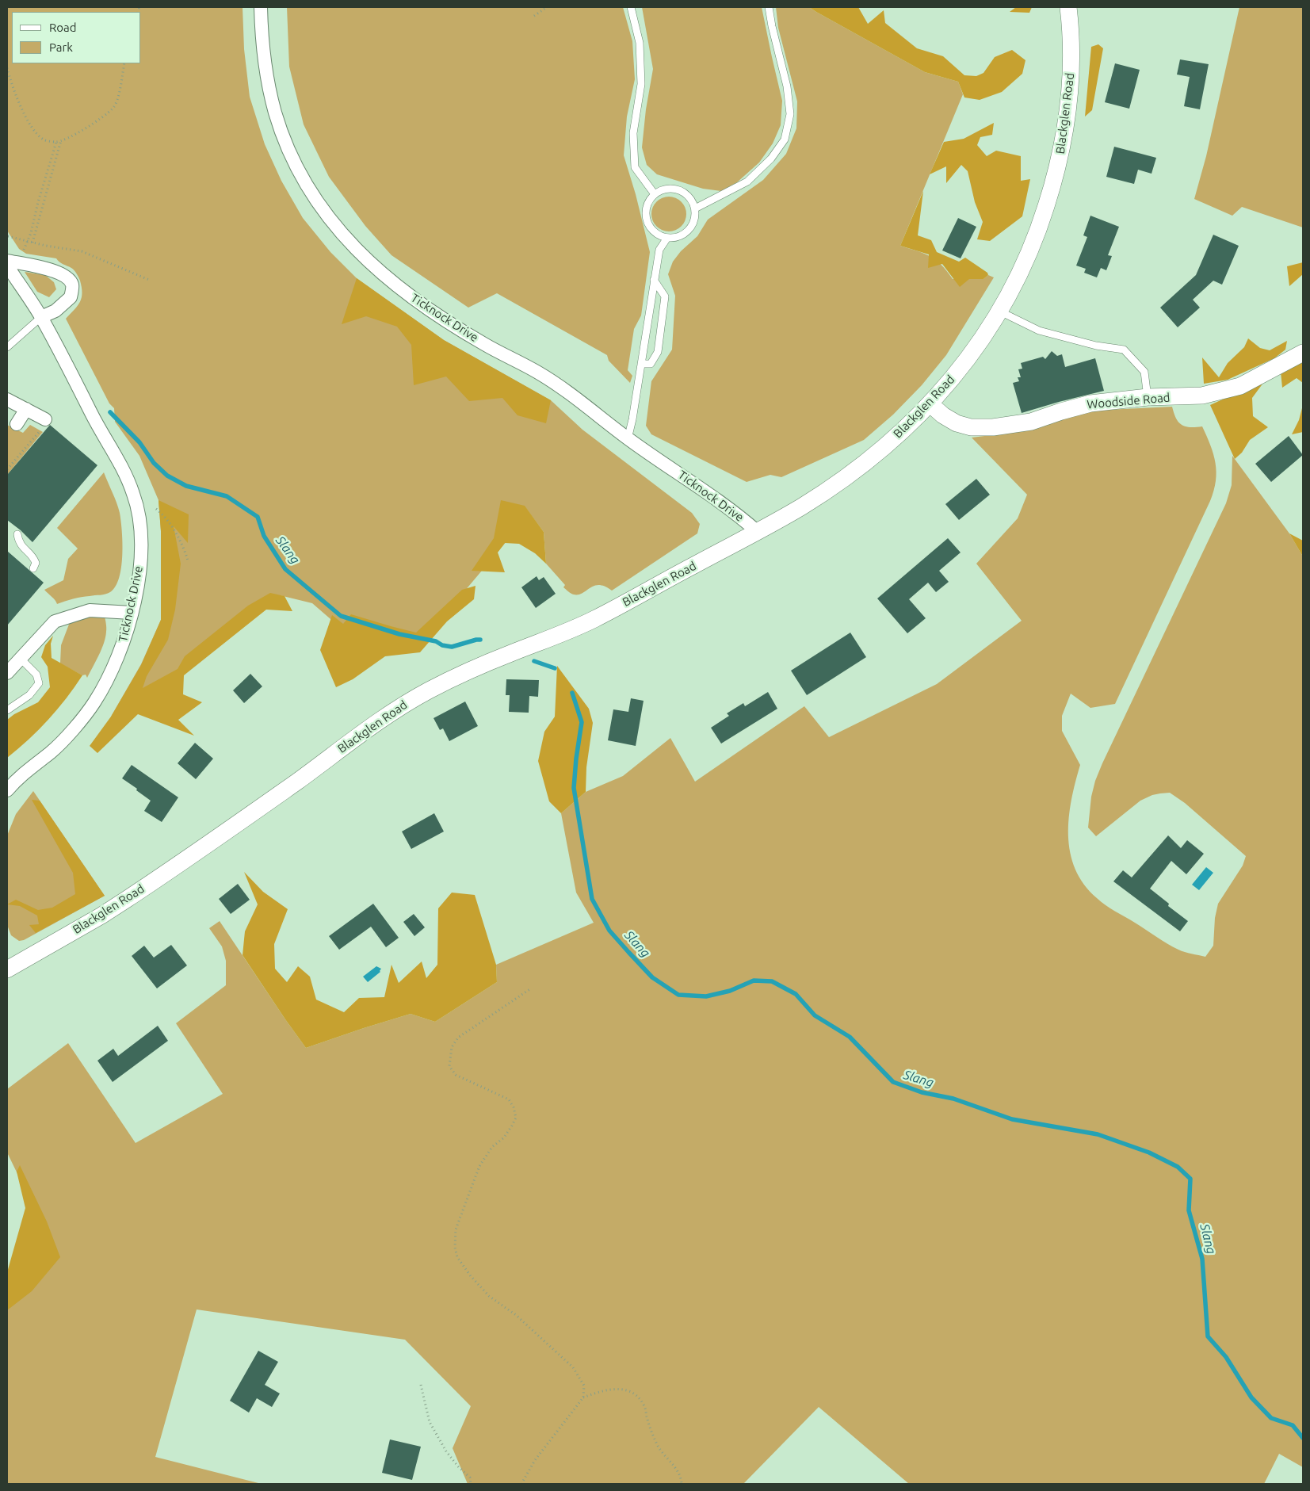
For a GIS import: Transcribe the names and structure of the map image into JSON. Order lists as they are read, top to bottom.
{
  "streets": {
    "street": ["Blackglen Road", "Ticknock Drive", "Woodside Road"]
  },
  "crossings": [
    ["Blackglen Road", "Ticknock Drive"],
    ["Blackglen Road", "Woodside Road"]
  ],
  "water": ["Slang"],
  "legend": ["Road", "Park"]
}
